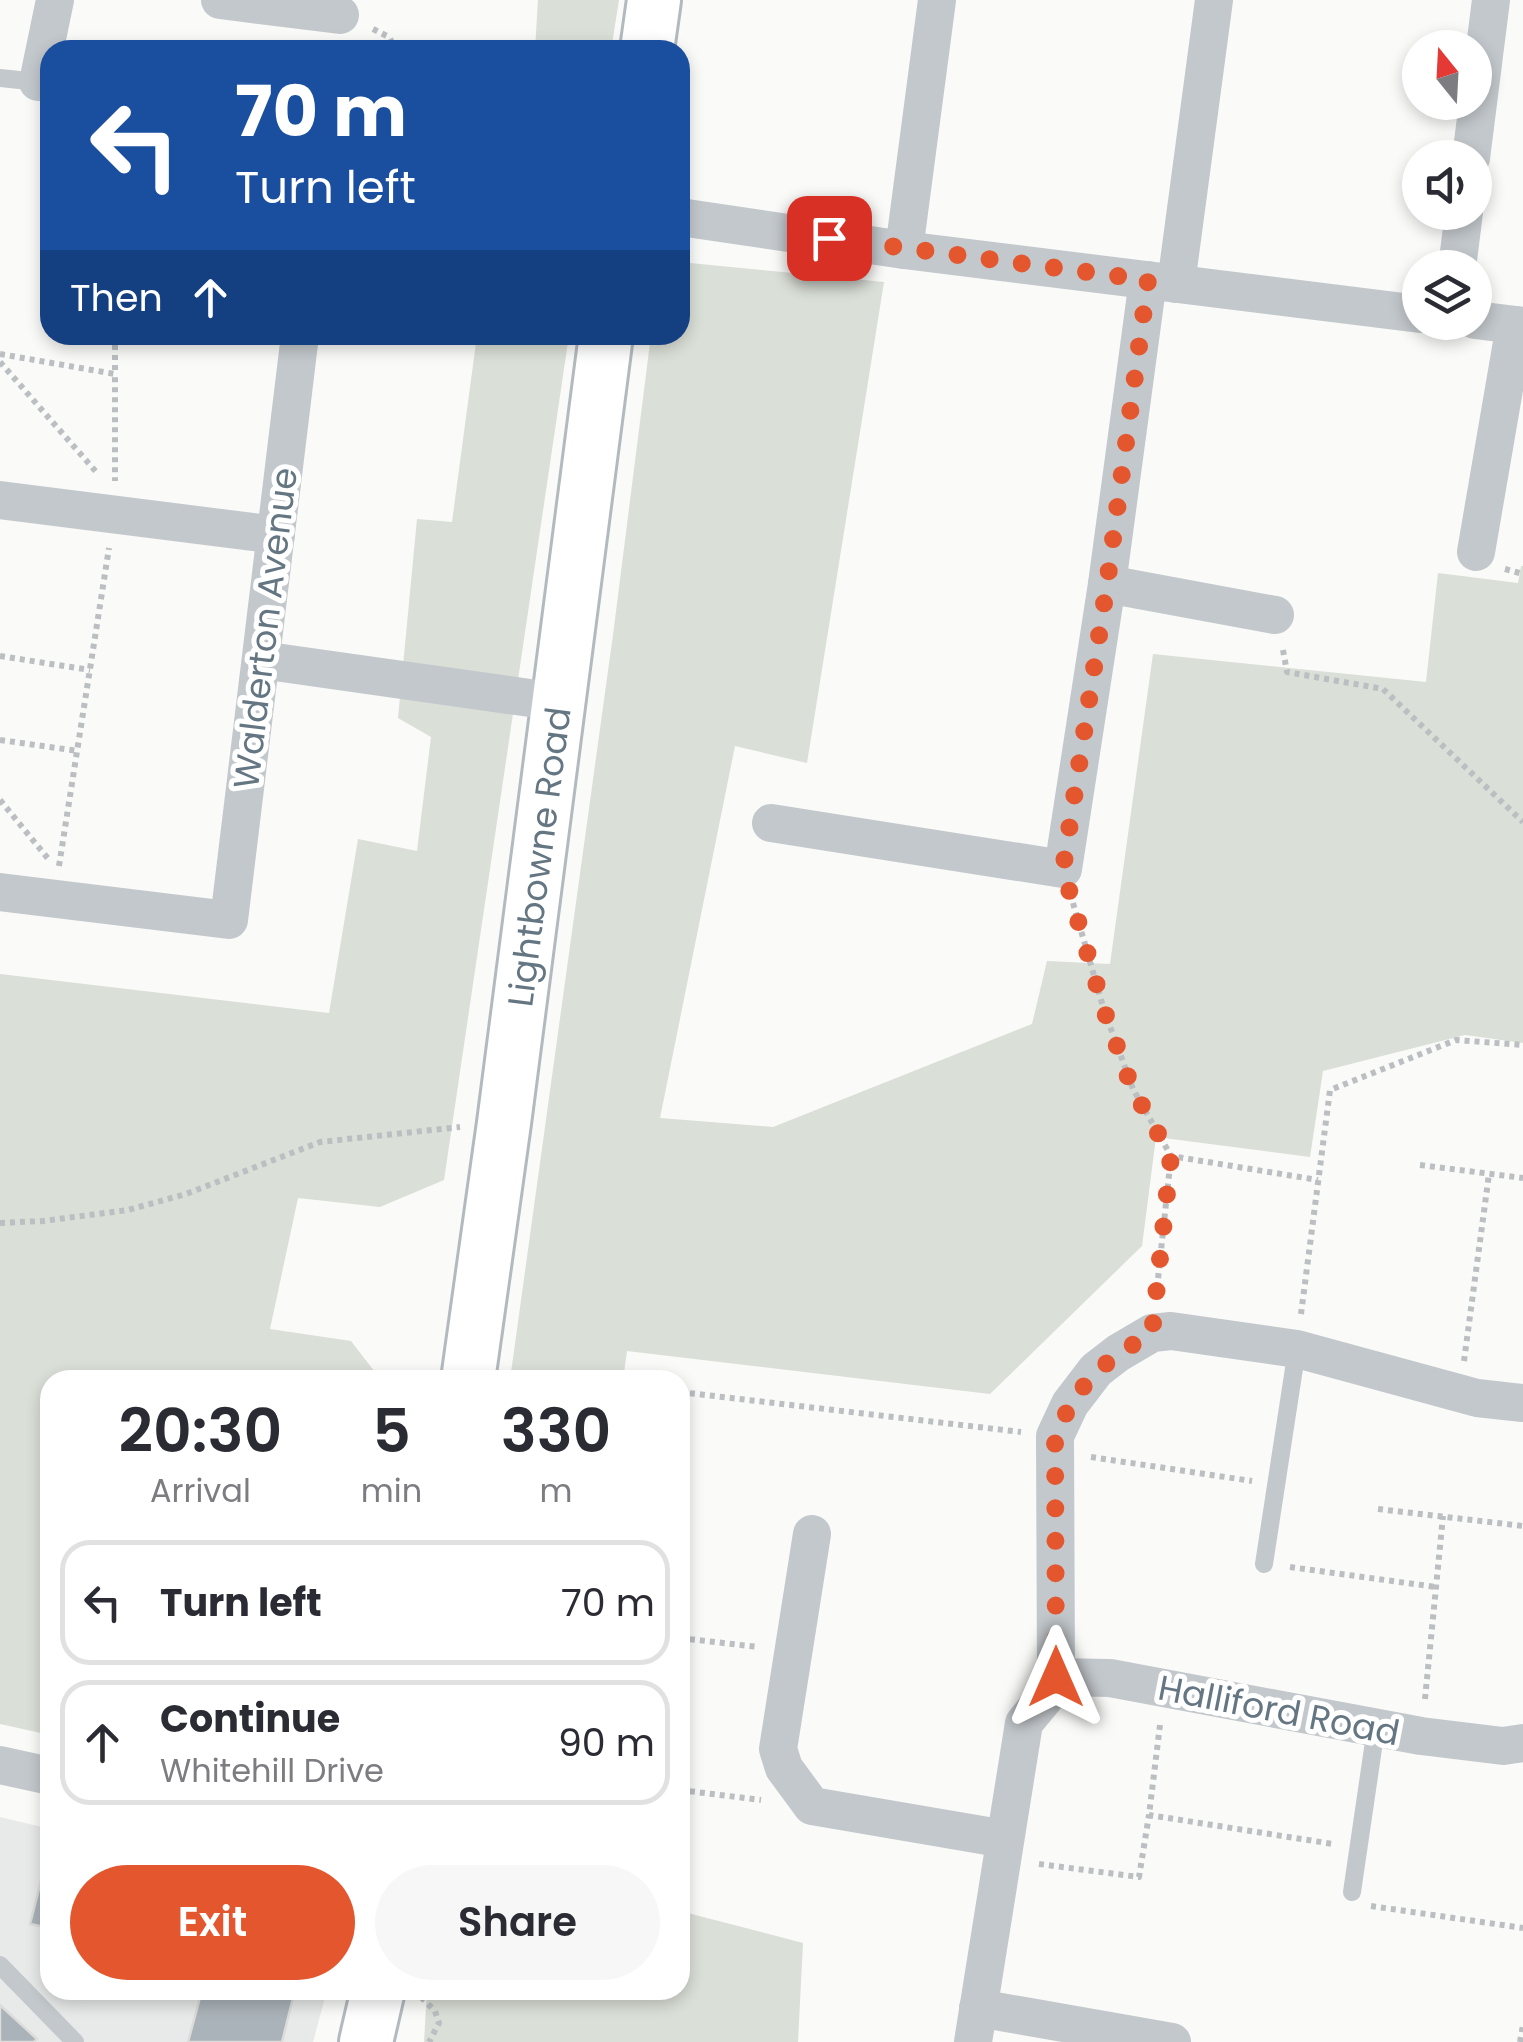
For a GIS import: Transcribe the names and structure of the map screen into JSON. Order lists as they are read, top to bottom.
{
  "streets": {
    "main road": ["Lightbowne Road"],
    "street": ["Walderton Avenue", "Halliford Road"]
  },
  "north": "top",
  "page": {
    "turn": ["70 m", "Turn left"],
    "then": "Then",
    "eta": [
      "20:30",
      "Arrival",
      "5",
      "min",
      "330",
      "m"
    ],
    "list": [
      {
        "name": "Turn left",
        "value": "70 m"
      },
      {
        "name": "Continue",
        "note": "Whitehill Drive",
        "value": "90 m"
      }
    ],
    "buttons": ["Exit", "Share"]
  }
}
